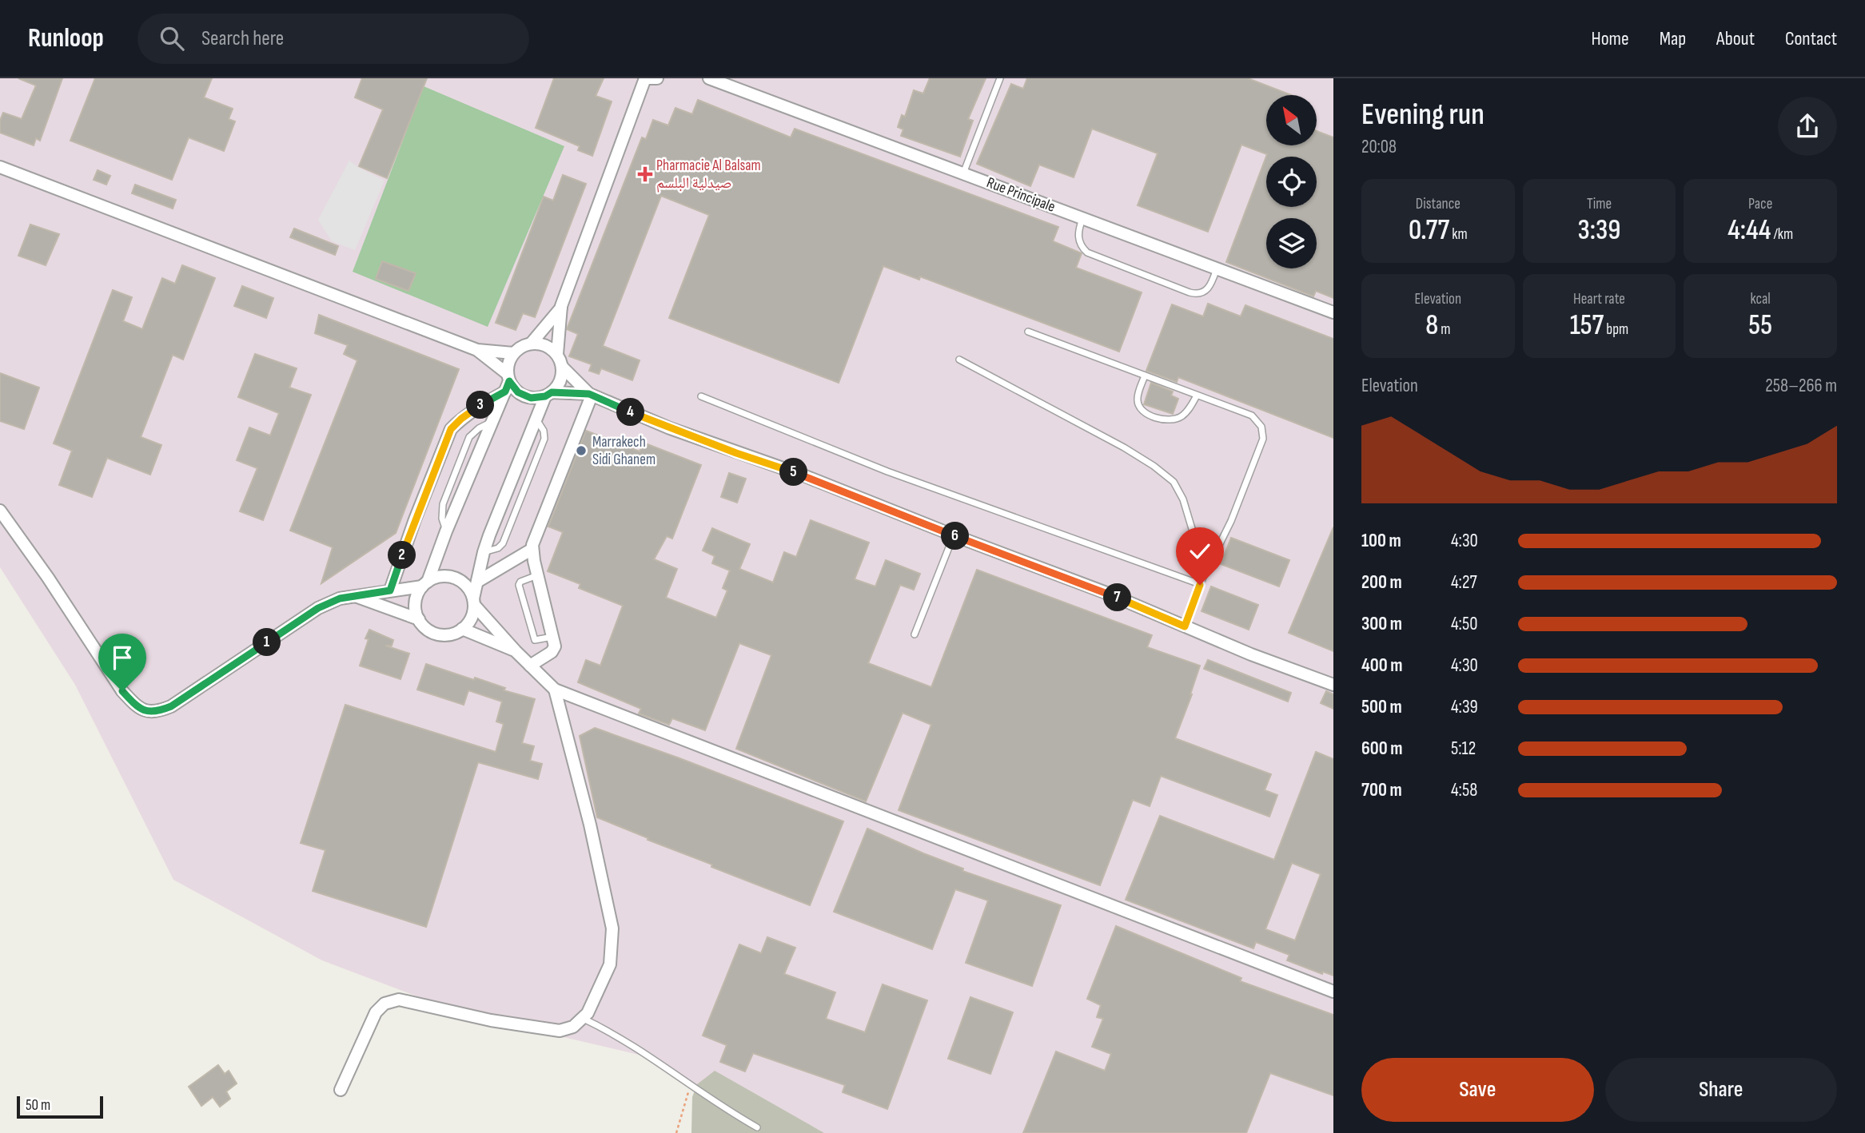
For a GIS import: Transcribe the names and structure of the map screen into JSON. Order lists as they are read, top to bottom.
{
  "streets": {
    "street": ["Rue Principale"]
  },
  "places": {
    "health": ["Pharmacie Al Balsam صيدلية البلسم"],
    "other": ["Marrakech Sidi Ghanem"]
  },
  "scale_bar": "50 m",
  "north": "top left",
  "page": {
    "header": "Runloop",
    "search": "Search here",
    "nav": [
      "Home",
      "Map",
      "About",
      "Contact"
    ],
    "heading": ["Evening run", "20:08"],
    "stats": [
      ["Distance", "0.77 km"],
      ["Time", "3:39"],
      ["Pace", "4:44 /km"],
      ["Elevation", "8 m"],
      ["Heart rate", "157 bpm"],
      ["kcal", "55"]
    ],
    "chart": ["Elevation", "258–266 m"],
    "pins": [
      "3",
      "4",
      "5",
      "6",
      "2",
      "7",
      "1"
    ],
    "list": [
      {
        "name": "100 m",
        "note": "4:30"
      },
      {
        "name": "200 m",
        "note": "4:27"
      },
      {
        "name": "300 m",
        "note": "4:50"
      },
      {
        "name": "400 m",
        "note": "4:30"
      },
      {
        "name": "500 m",
        "note": "4:39"
      },
      {
        "name": "600 m",
        "note": "5:12"
      },
      {
        "name": "700 m",
        "note": "4:58"
      }
    ],
    "buttons": ["Save", "Share"],
    "scale": "50 m"
  }
}
